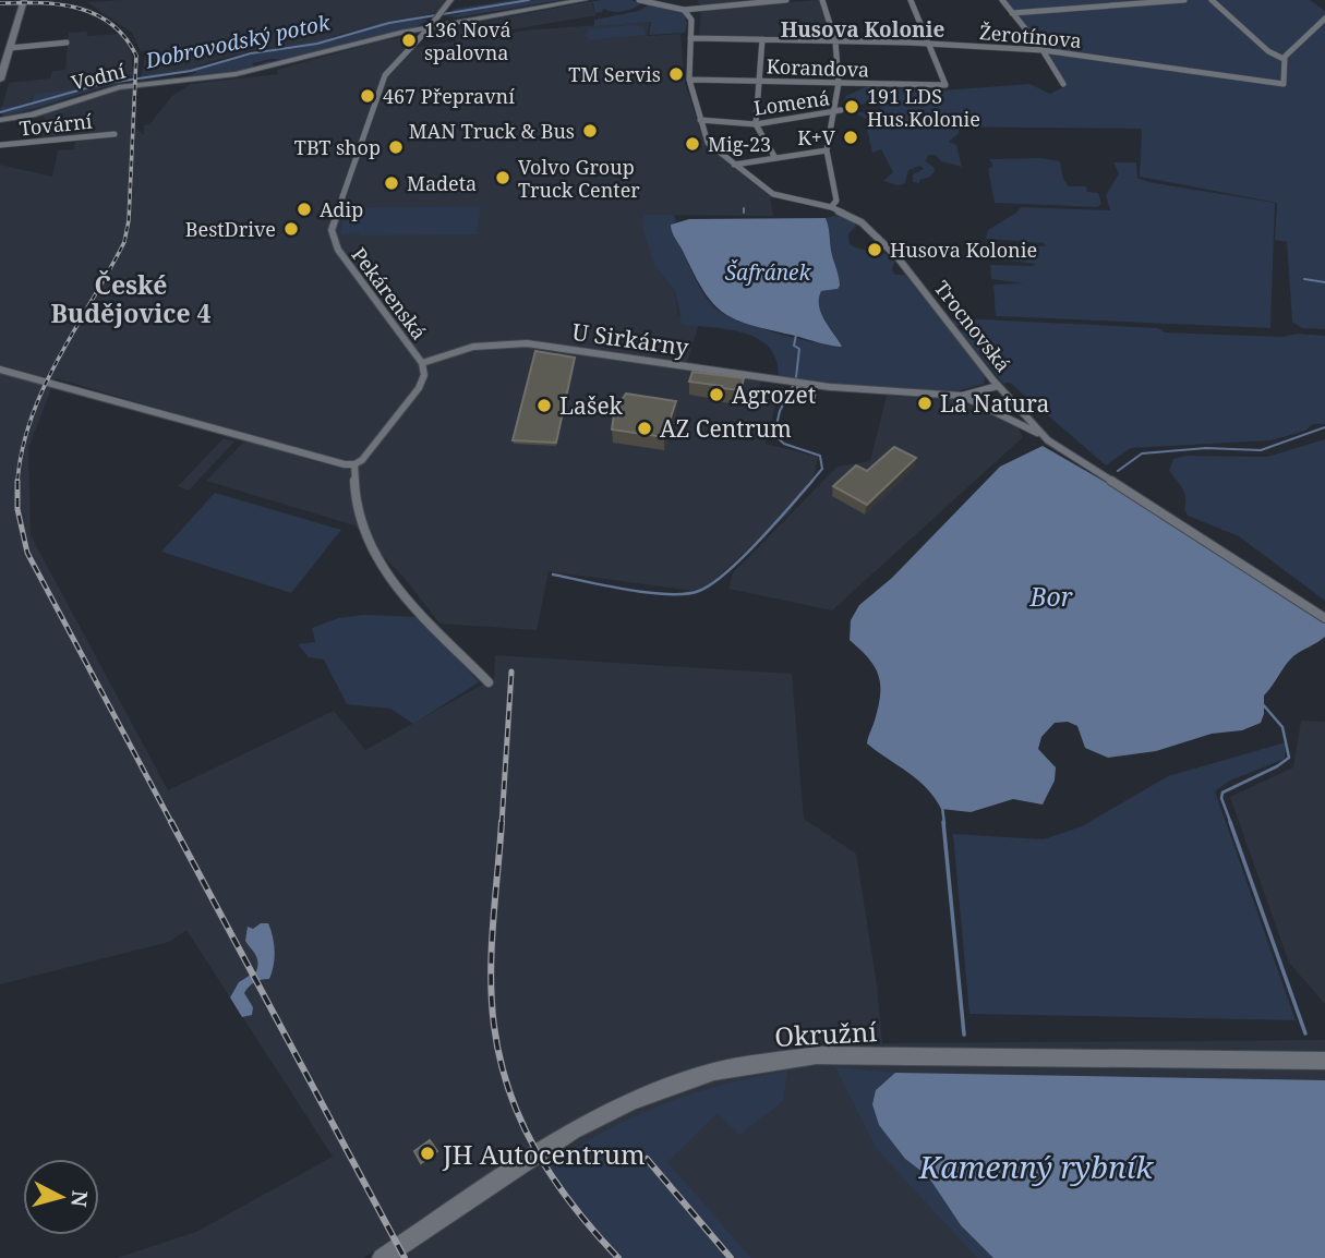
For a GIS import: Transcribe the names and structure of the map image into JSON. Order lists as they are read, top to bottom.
{
  "streets": {
    "main road": ["Vodní", "Okružní"],
    "street": [
      "Žerotínova",
      "Korandova",
      "Lomená",
      "Tovární",
      "Pekárenská",
      "Trocnovská",
      "U Sirkárny"
    ]
  },
  "crossings": [
    ["Žerotínova", "Korandova"],
    ["Žerotínova", "Trocnovská"],
    ["Korandova", "Trocnovská"],
    ["Vodní", "Pekárenská"],
    ["Lomená", "Trocnovská"],
    ["Pekárenská", "U Sirkárny"],
    ["Trocnovská", "U Sirkárny"]
  ],
  "districts": ["Husova Kolonie", "České Budějovice 4"],
  "water": [
    "Dobrovodský potok",
    "Šafránek",
    "Bor",
    "Kamenný rybník"
  ],
  "places": [
    "136 Nová spalovna",
    "TM Servis",
    "467 Přepravní",
    "191 LDS Hus.Kolonie",
    "MAN Truck & Bus",
    "K+V",
    "Mig-23",
    "TBT shop",
    "Volvo Group Truck Center",
    "Madeta",
    "Adip",
    "BestDrive",
    "Husova Kolonie",
    "Agrozet",
    "La Natura",
    "Lašek",
    "AZ Centrum",
    "JH Autocentrum"
  ],
  "north": "right"
}
